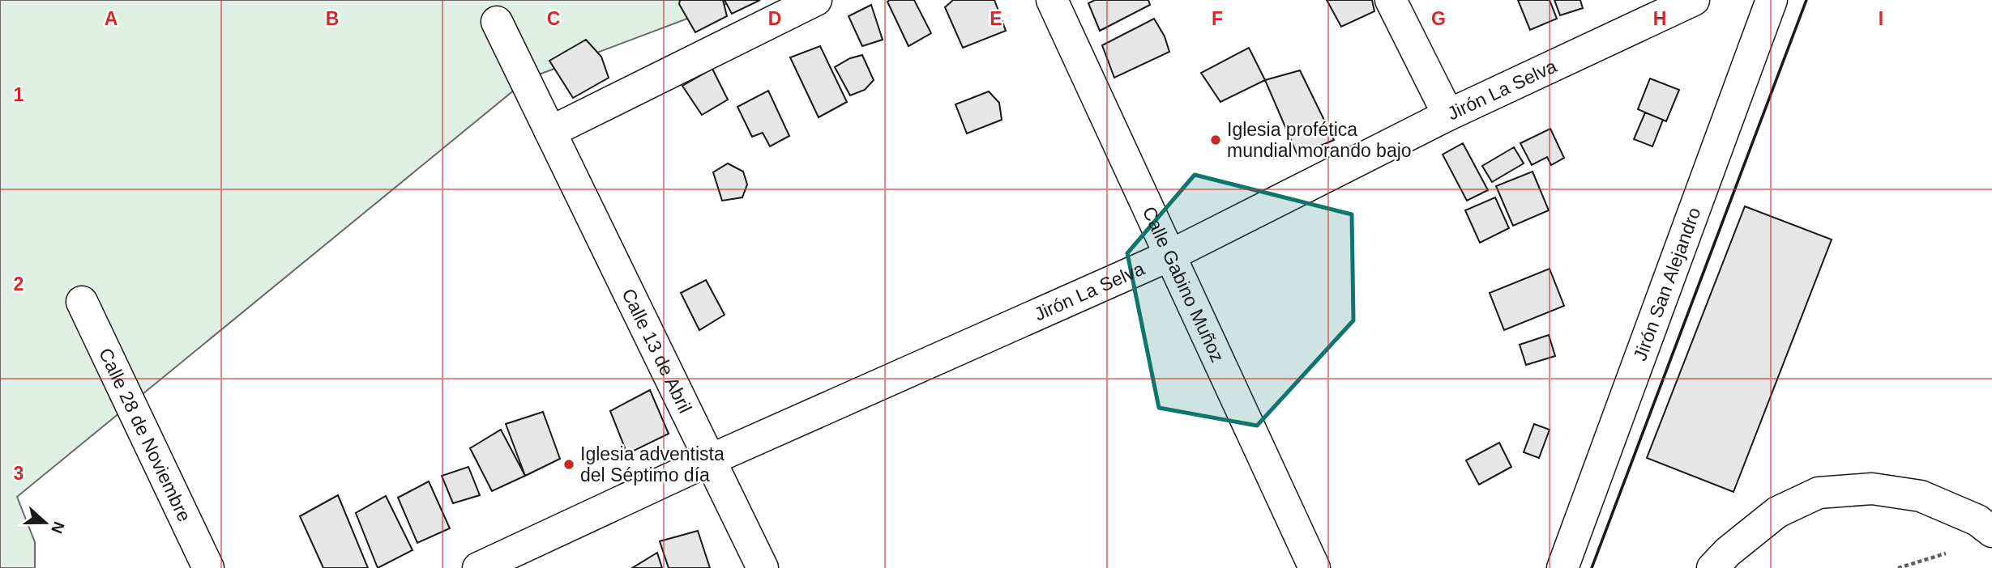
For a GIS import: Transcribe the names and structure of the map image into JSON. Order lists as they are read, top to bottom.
{
  "streets": {
    "street": [
      "Jirón La Selva",
      "Calle Gabino Muñoz",
      "Jirón San Alejandro",
      "Calle 13 de Abril",
      "Calle 28 de Noviembre"
    ]
  },
  "crossings": [
    ["Jirón La Selva", "Calle Gabino Muñoz"],
    ["Jirón La Selva", "Calle 13 de Abril"]
  ],
  "places": ["Iglesia profética mundial morando bajo", "Iglesia adventista del Séptimo día"],
  "north": "right",
  "grid": {
    "columns": [
      "A",
      "B",
      "C",
      "D",
      "E",
      "F",
      "G",
      "H",
      "I"
    ],
    "rows": ["1", "2", "3"]
  }
}
